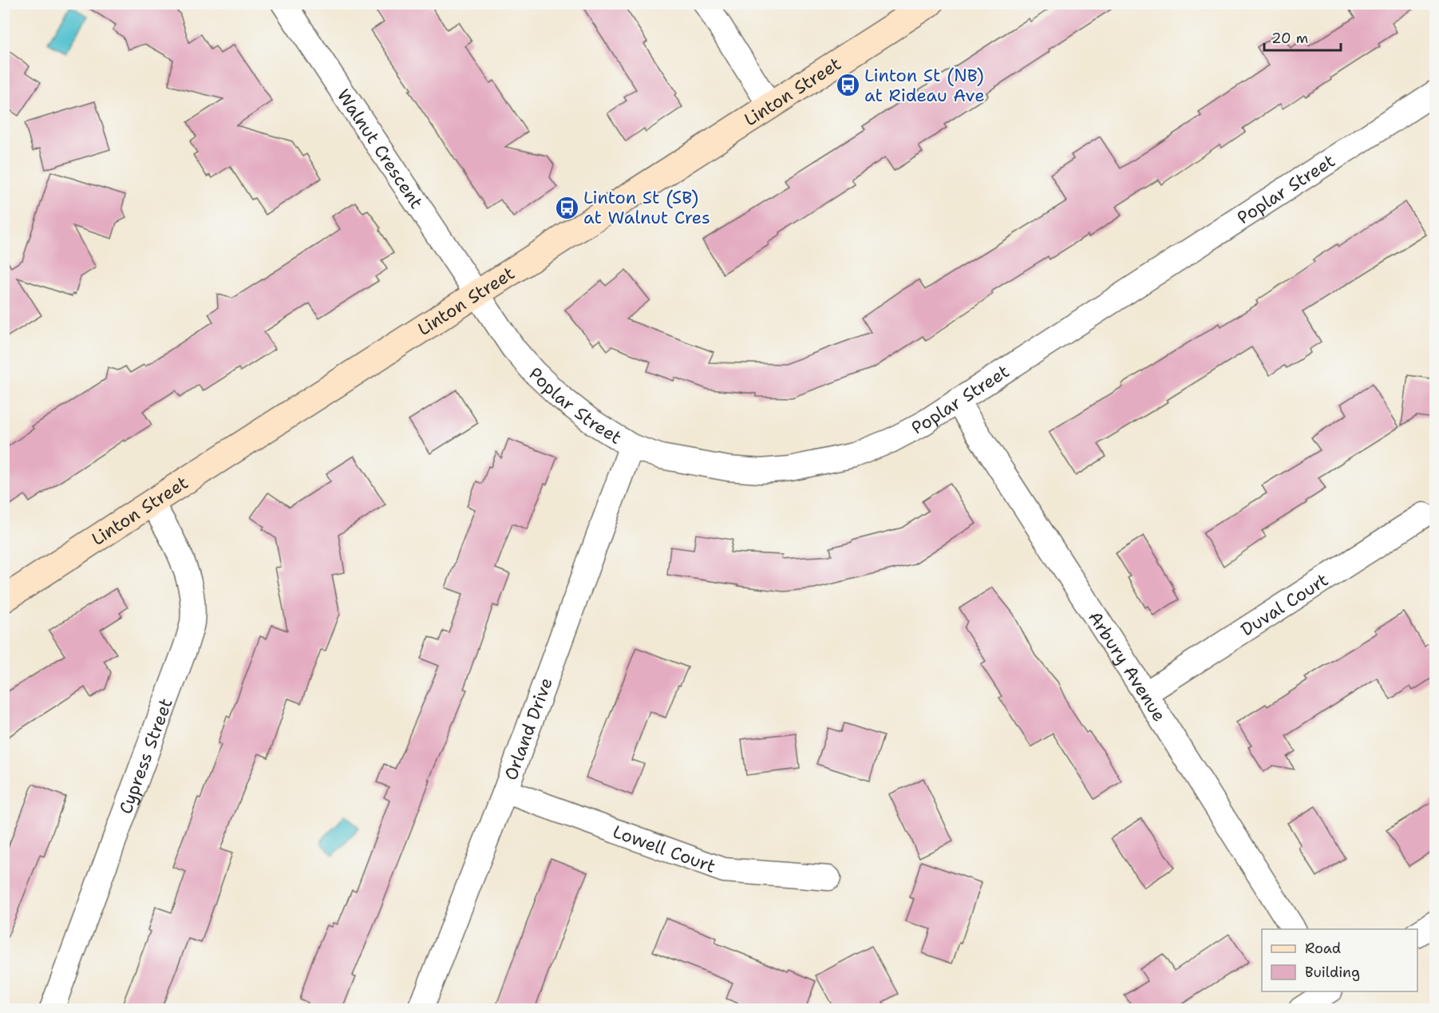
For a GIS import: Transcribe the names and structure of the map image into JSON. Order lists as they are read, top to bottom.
{
  "streets": {
    "street": [
      "Linton Street",
      "Walnut Crescent",
      "Poplar Street",
      "Duval Court",
      "Arbury Avenue",
      "Orland Drive",
      "Cypress Street",
      "Lowell Court"
    ]
  },
  "crossings": [
    ["Linton Street", "Walnut Crescent"],
    ["Linton Street", "Poplar Street"],
    ["Linton Street", "Cypress Street"],
    ["Walnut Crescent", "Poplar Street"],
    ["Poplar Street", "Arbury Avenue"],
    ["Poplar Street", "Orland Drive"],
    ["Duval Court", "Arbury Avenue"],
    ["Orland Drive", "Lowell Court"]
  ],
  "places": {
    "bus stop": ["Linton St (NB) at Rideau Ave", "Linton St (SB) at Walnut Cres"]
  },
  "legend": ["Road", "Building"],
  "scale_bar": "20 m"
}
